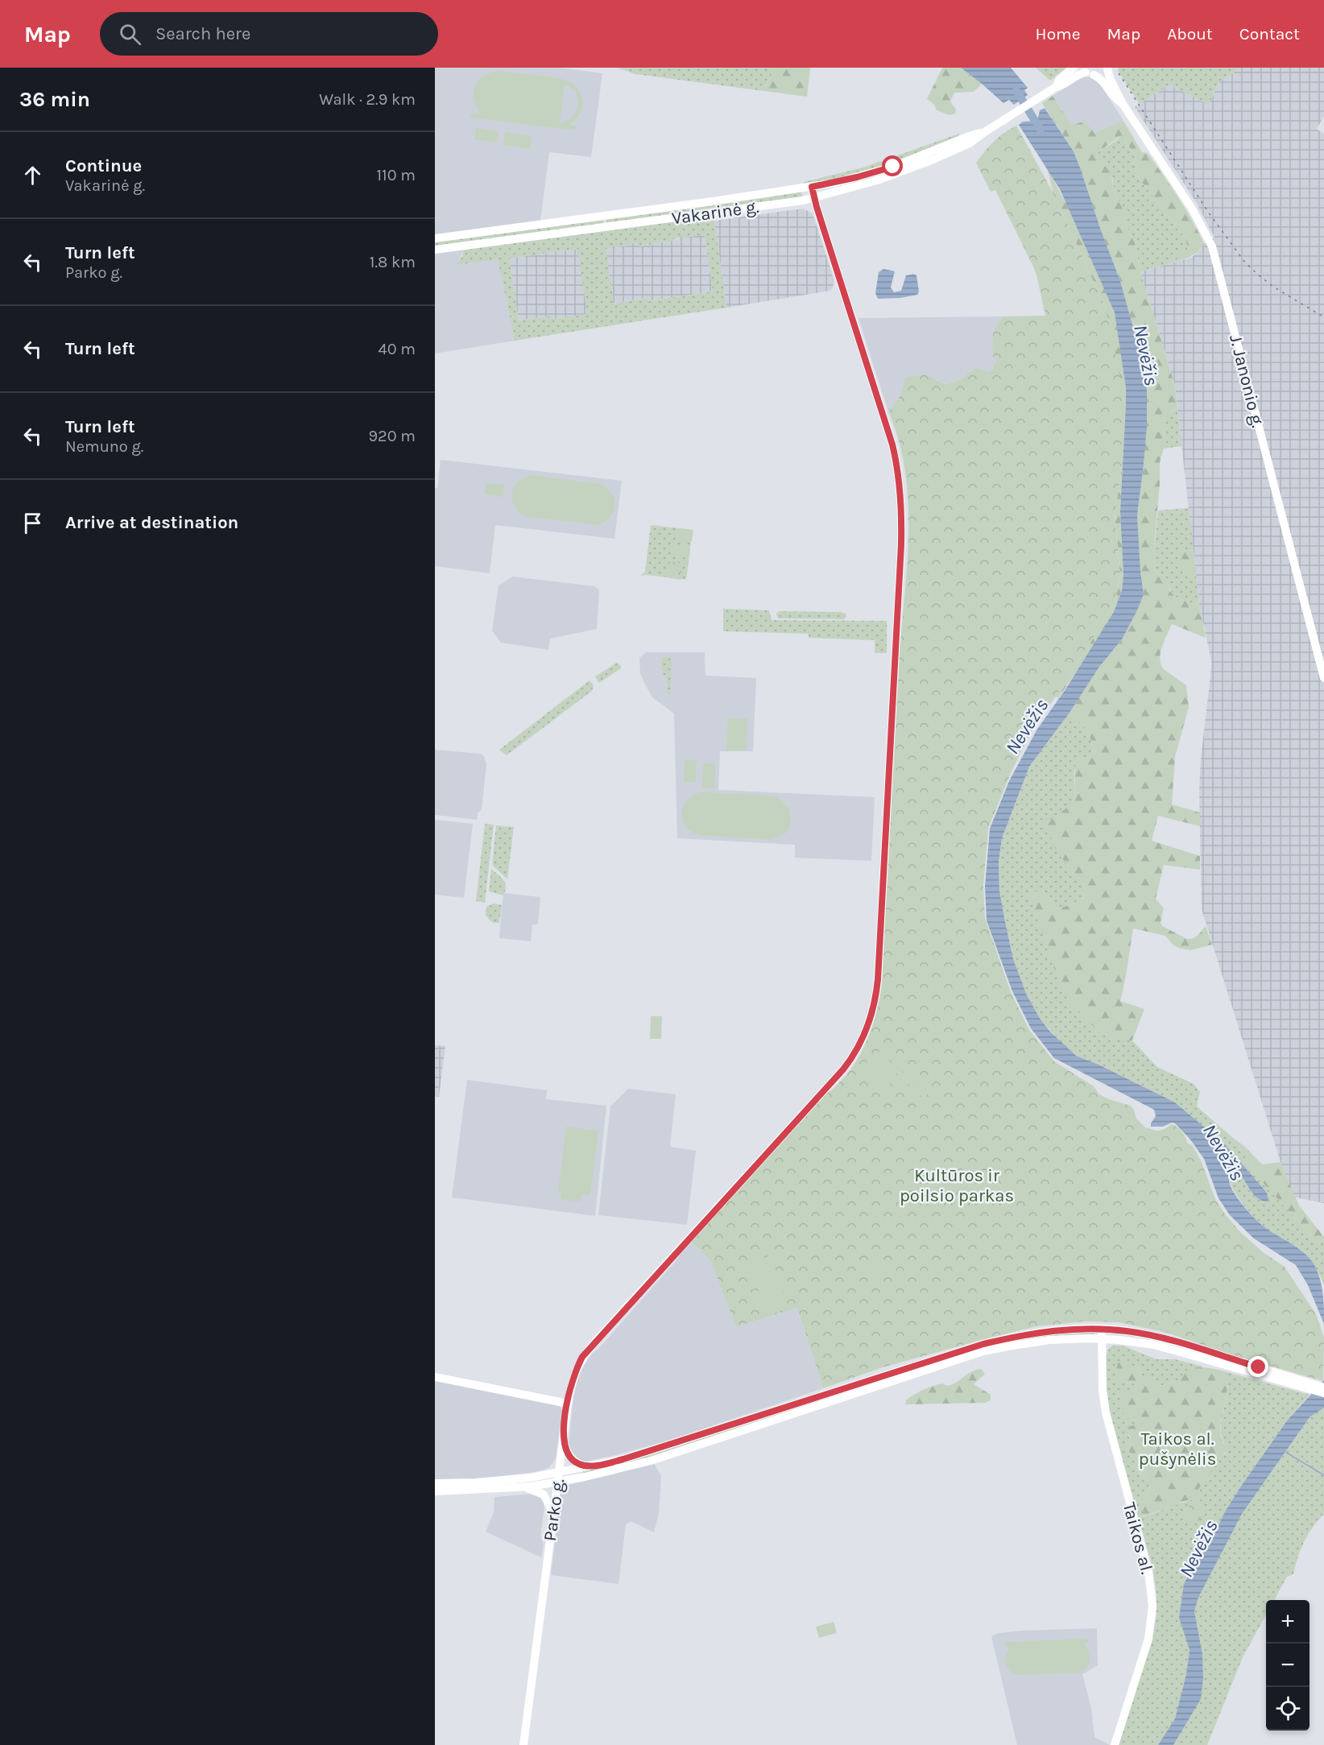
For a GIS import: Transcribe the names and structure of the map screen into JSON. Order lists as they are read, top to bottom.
{
  "streets": {
    "main road": [
      "Vakarinė g.",
      "J. Janonio g.",
      "Parko g.",
      "Taikos al."
    ]
  },
  "crossings": [
    ["Vakarinė g.", "J. Janonio g."],
    ["Vakarinė g.", "Parko g."]
  ],
  "water": ["Nevėžis"],
  "parks": ["Kultūros ir poilsio parkas", "Taikos al. pušynėlis"],
  "page": {
    "header": "Map",
    "search": "Search here",
    "nav": [
      "Home",
      "Map",
      "About",
      "Contact"
    ],
    "heading": ["36 min", "Walk · 2.9 km"],
    "list": [
      ["Continue", "Vakarinė g.", "110 m"],
      ["Turn left", "Parko g.", "1.8 km"],
      ["Turn left", "40 m"],
      ["Turn left", "Nemuno g.", "920 m"],
      "Arrive at destination"
    ],
    "map_buttons": ["+", "−"]
  }
}
